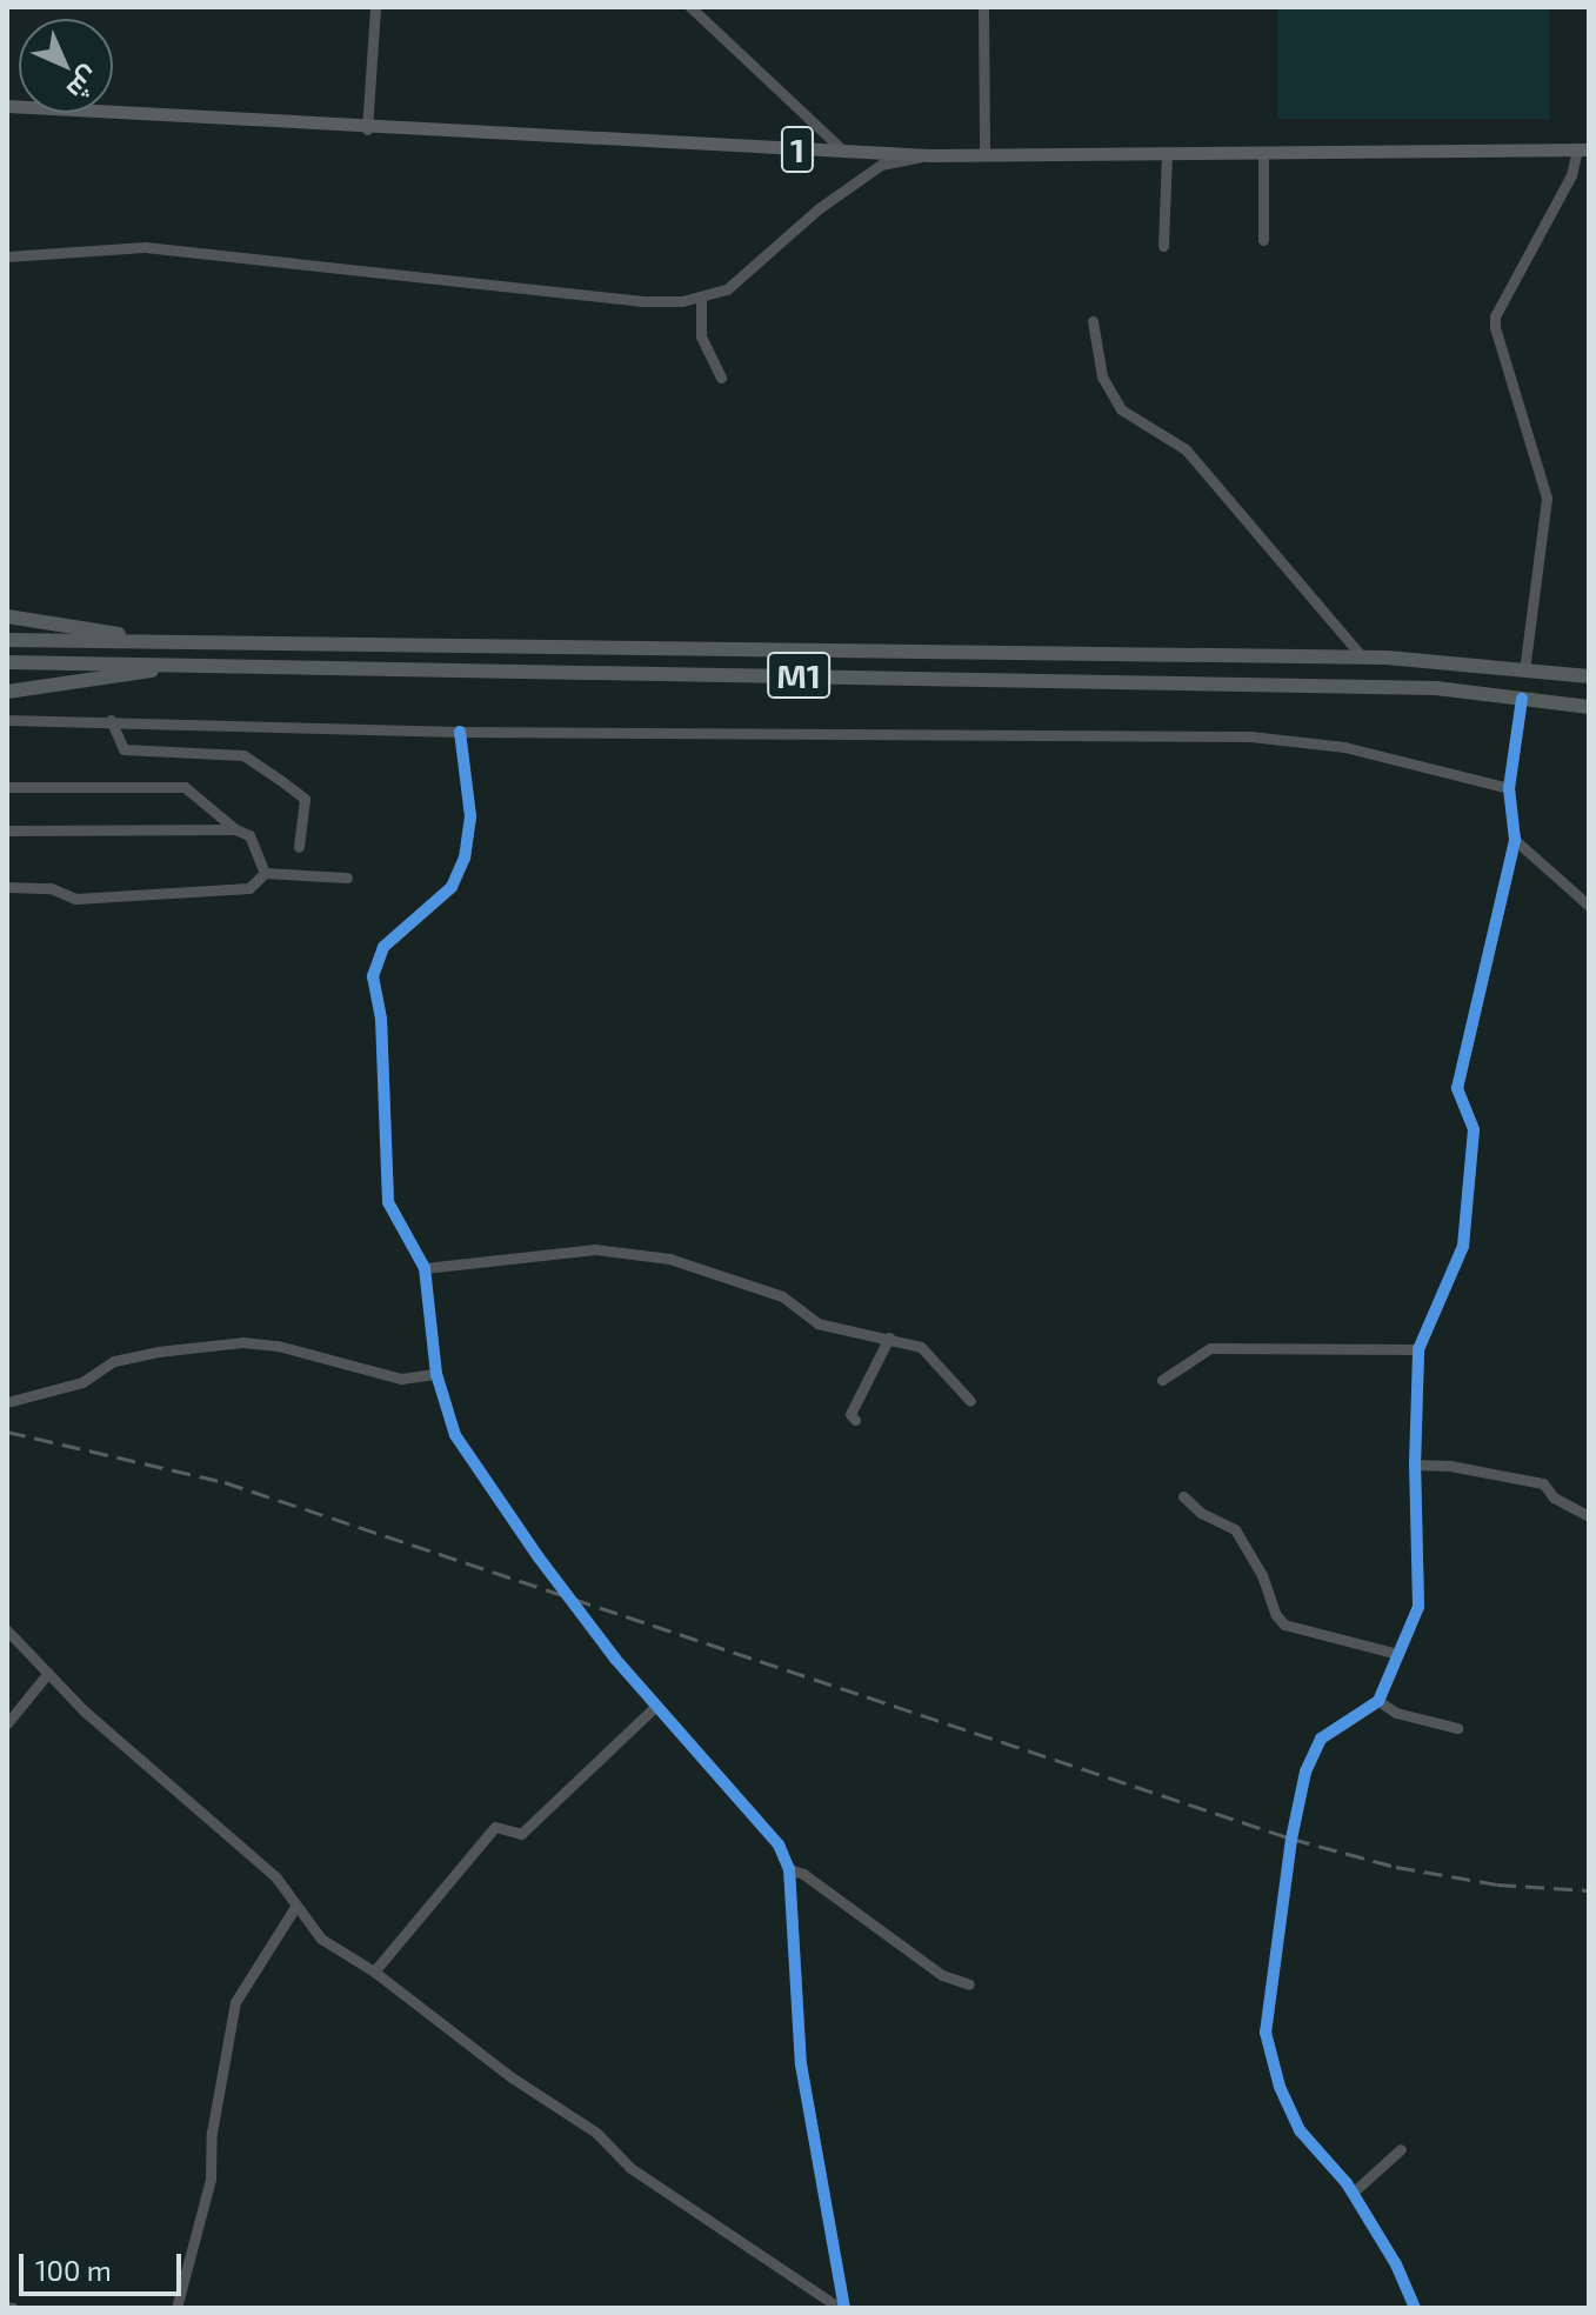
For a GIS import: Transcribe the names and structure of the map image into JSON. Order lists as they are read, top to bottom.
{
  "streets": {
    "highway": ["M1"],
    "main road": ["1"]
  },
  "scale_bar": "100 m",
  "north": "bottom right"
}
